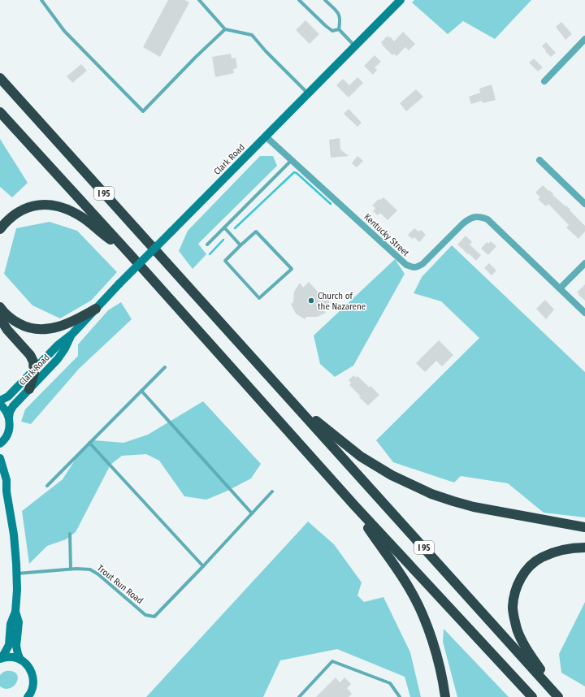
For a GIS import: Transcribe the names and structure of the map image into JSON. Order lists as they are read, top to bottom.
{
  "streets": {
    "highway": ["I 95"],
    "street": ["Clark Road", "Kentucky Street"],
    "lane": ["Trout Run Road"]
  },
  "crossings": [
    ["Clark Road", "Kentucky Street"]
  ],
  "places": ["Church of the Nazarene"]
}
